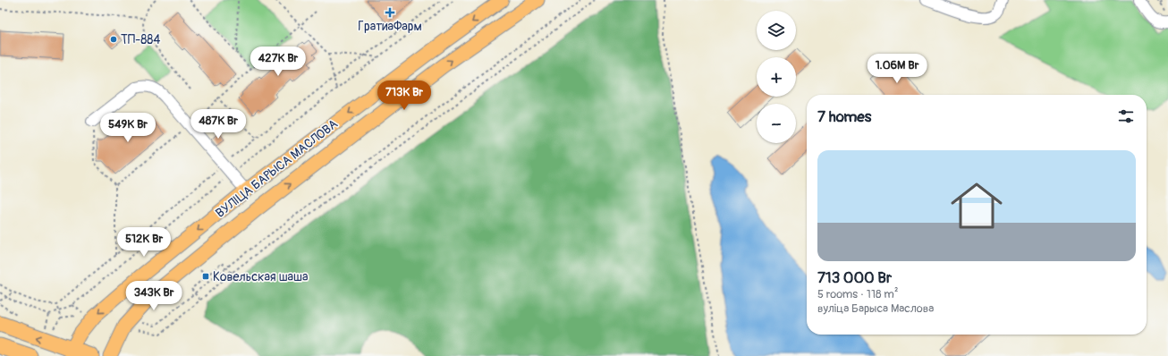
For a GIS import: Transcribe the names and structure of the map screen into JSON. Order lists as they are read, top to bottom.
{
  "streets": {
    "main road": ["ВУЛІЦА БАРЫСА МАСЛОВА"]
  },
  "places": {
    "health": ["ГратиаФарм"],
    "other": ["ТП-884"],
    "transit": ["Ковельская шаша"]
  },
  "page": {
    "map_buttons": ["+", "−"],
    "price": [
      "427K Br",
      "1.06M Br",
      "713K Br",
      "487K Br",
      "549K Br",
      "512K Br",
      "343K Br"
    ],
    "heading": "7 homes",
    "list": [
      {
        "name": "713 000 Br",
        "note": "5 rooms · 118 m² · вуліца Барыса Маслова"
      }
    ]
  }
}
